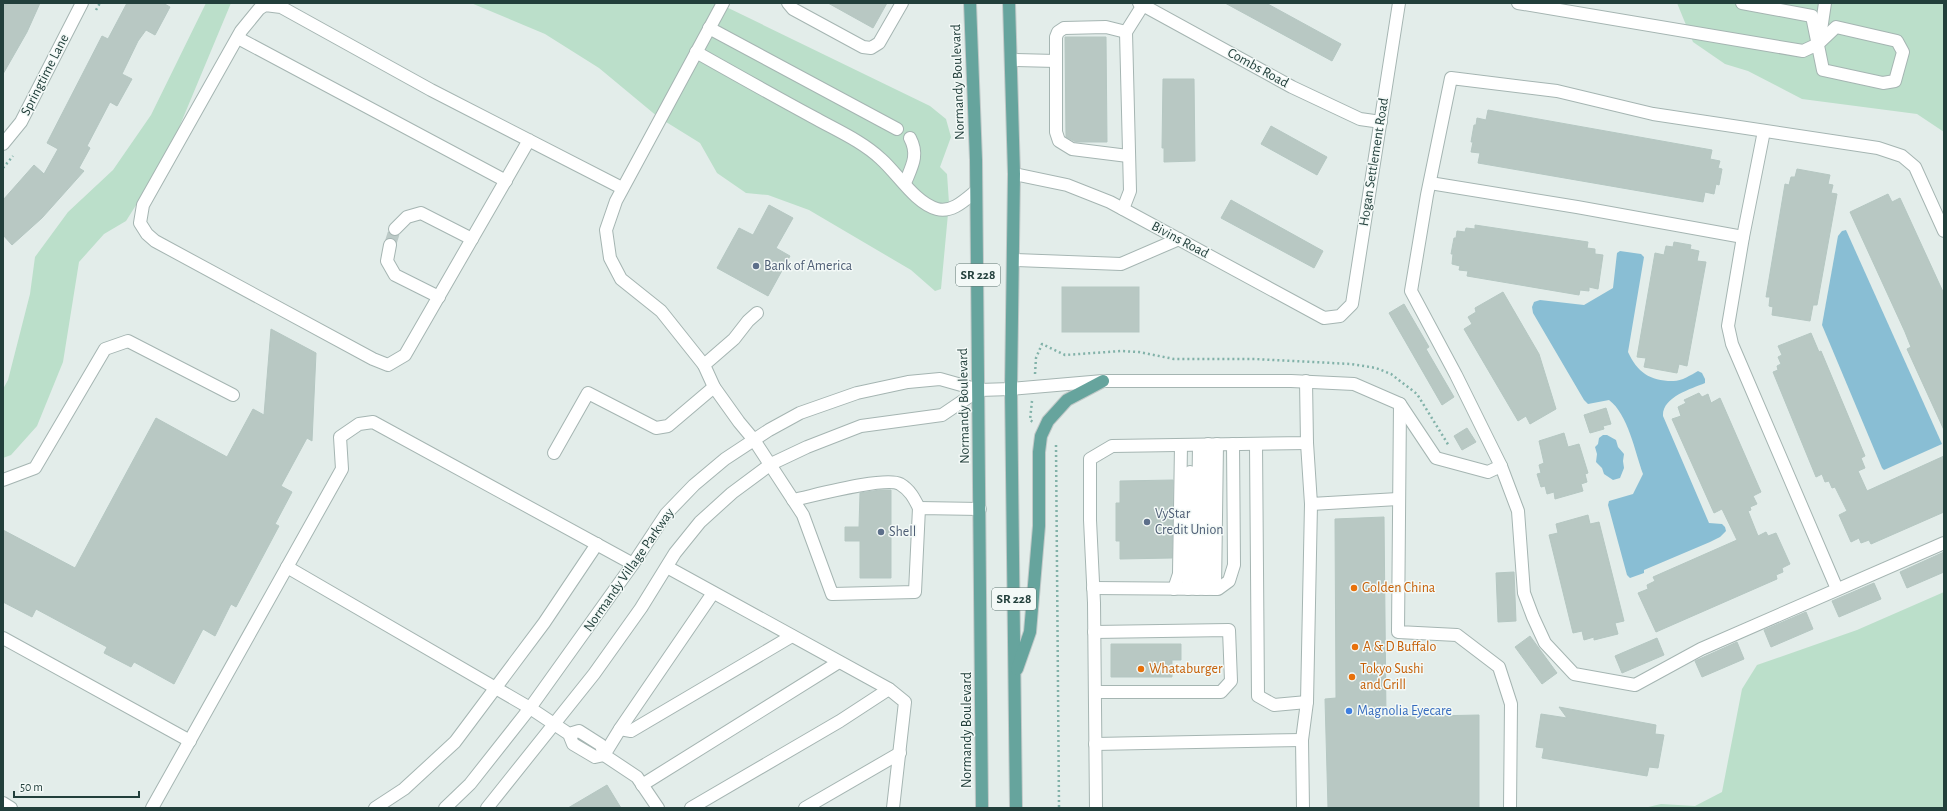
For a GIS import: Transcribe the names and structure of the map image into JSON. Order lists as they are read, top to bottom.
{
  "streets": {
    "main road": ["Normandy Boulevard", "SR 228"],
    "street": [
      "Combs Road",
      "Springtime Lane",
      "Hogan Settlement Road",
      "Bivins Road",
      "Normandy Village Parkway"
    ]
  },
  "crossings": [
    ["Combs Road", "Hogan Settlement Road"],
    ["Normandy Boulevard", "Normandy Village Parkway"],
    ["Hogan Settlement Road", "Bivins Road"],
    ["Bivins Road", "SR 228"],
    ["SR 228", "Normandy Village Parkway"]
  ],
  "places": [
    "Bank of America",
    "VyStar Credit Union",
    "Shell",
    "Golden China",
    "A & D Buffalo",
    "Whataburger",
    "Tokyo Sushi and Grill",
    "Magnolia Eyecare"
  ],
  "scale_bar": "50 m"
}
